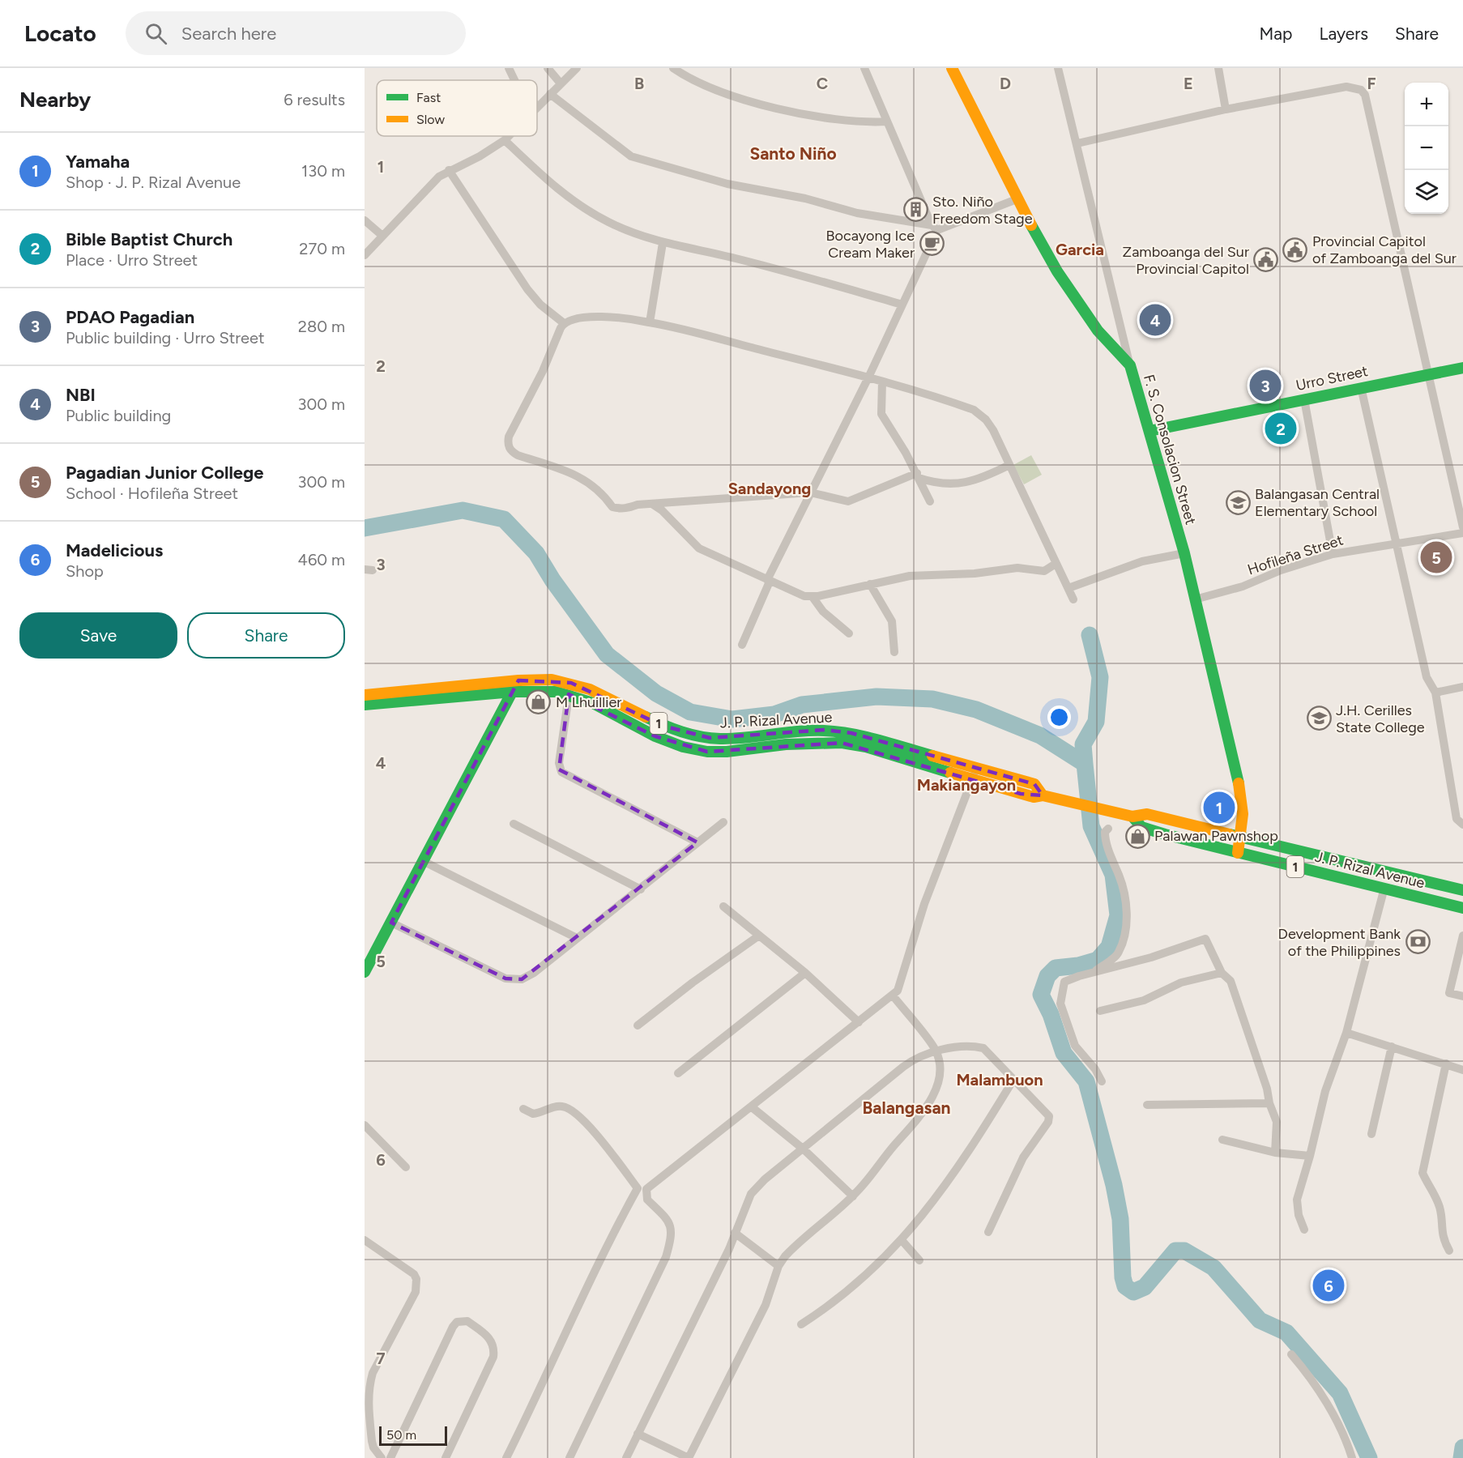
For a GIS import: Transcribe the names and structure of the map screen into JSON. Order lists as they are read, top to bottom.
{
  "streets": {
    "main road": [
      "Urro Street",
      "F. S. Consolacion Street",
      "J. P. Rizal Avenue",
      "1"
    ],
    "street": ["Hofileña Street"]
  },
  "crossings": [
    ["Urro Street", "F. S. Consolacion Street"],
    ["F. S. Consolacion Street", "Hofileña Street"],
    ["F. S. Consolacion Street", "J. P. Rizal Avenue"]
  ],
  "districts": [
    "Santo Niño",
    "Garcia",
    "Sandayong",
    "Makiangayon",
    "Malambuon",
    "Balangasan"
  ],
  "places": {
    "building": ["Sto. Niño Freedom Stage"],
    "cafe": ["Bocayong Ice Cream Maker"],
    "public building": ["Provincial Capitol of Zamboanga del Sur", "Zamboanga del Sur Provincial Capitol"],
    "school or university": ["Balangasan Central Elementary School", "J.H. Cerilles State College"],
    "shop": ["M Lhuillier", "Palawan Pawnshop"],
    "bank": ["Development Bank of the Philippines"]
  },
  "legend": ["Fast", "Slow"],
  "scale_bar": "50 m",
  "page": {
    "header": "Locato",
    "search": "Search here",
    "nav": ["Map", "Layers", "Share"],
    "heading": ["Nearby", "6 results"],
    "map_buttons": ["+", "−"],
    "list": [
      {
        "mark": "1",
        "name": "Yamaha",
        "note": "Shop · J. P. Rizal Avenue",
        "value": "130 m"
      },
      {
        "mark": "2",
        "name": "Bible Baptist Church",
        "note": "Place · Urro Street",
        "value": "270 m"
      },
      {
        "mark": "3",
        "name": "PDAO Pagadian",
        "note": "Public building · Urro Street",
        "value": "280 m"
      },
      {
        "mark": "4",
        "name": "NBI",
        "note": "Public building",
        "value": "300 m"
      },
      {
        "mark": "5",
        "name": "Pagadian Junior College",
        "note": "School · Hofileña Street",
        "value": "300 m"
      },
      {
        "mark": "6",
        "name": "Madelicious",
        "note": "Shop",
        "value": "460 m"
      }
    ],
    "pins": [
      "4",
      "3",
      "2",
      "5",
      "1",
      "6"
    ],
    "buttons": ["Save", "Share"],
    "scale": "50 m"
  },
  "grid": {
    "columns": [
      "B",
      "C",
      "D",
      "E",
      "F"
    ],
    "rows": [
      "1",
      "2",
      "3",
      "4",
      "5",
      "6",
      "7"
    ]
  }
}
